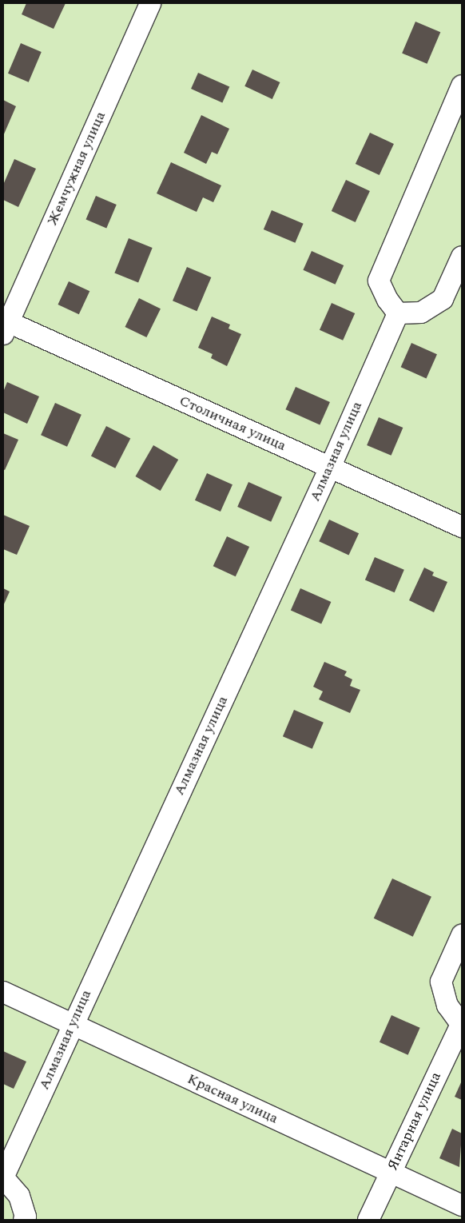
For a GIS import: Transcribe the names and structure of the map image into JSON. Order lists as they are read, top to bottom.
{
  "streets": {
    "street": [
      "Жемчужная улица",
      "Столичная улица",
      "Алмазная улица",
      "Красная улица",
      "Янтарная улица"
    ]
  },
  "crossings": [
    ["Жемчужная улица", "Столичная улица"],
    ["Столичная улица", "Алмазная улица"],
    ["Алмазная улица", "Красная улица"],
    ["Красная улица", "Янтарная улица"]
  ]
}
